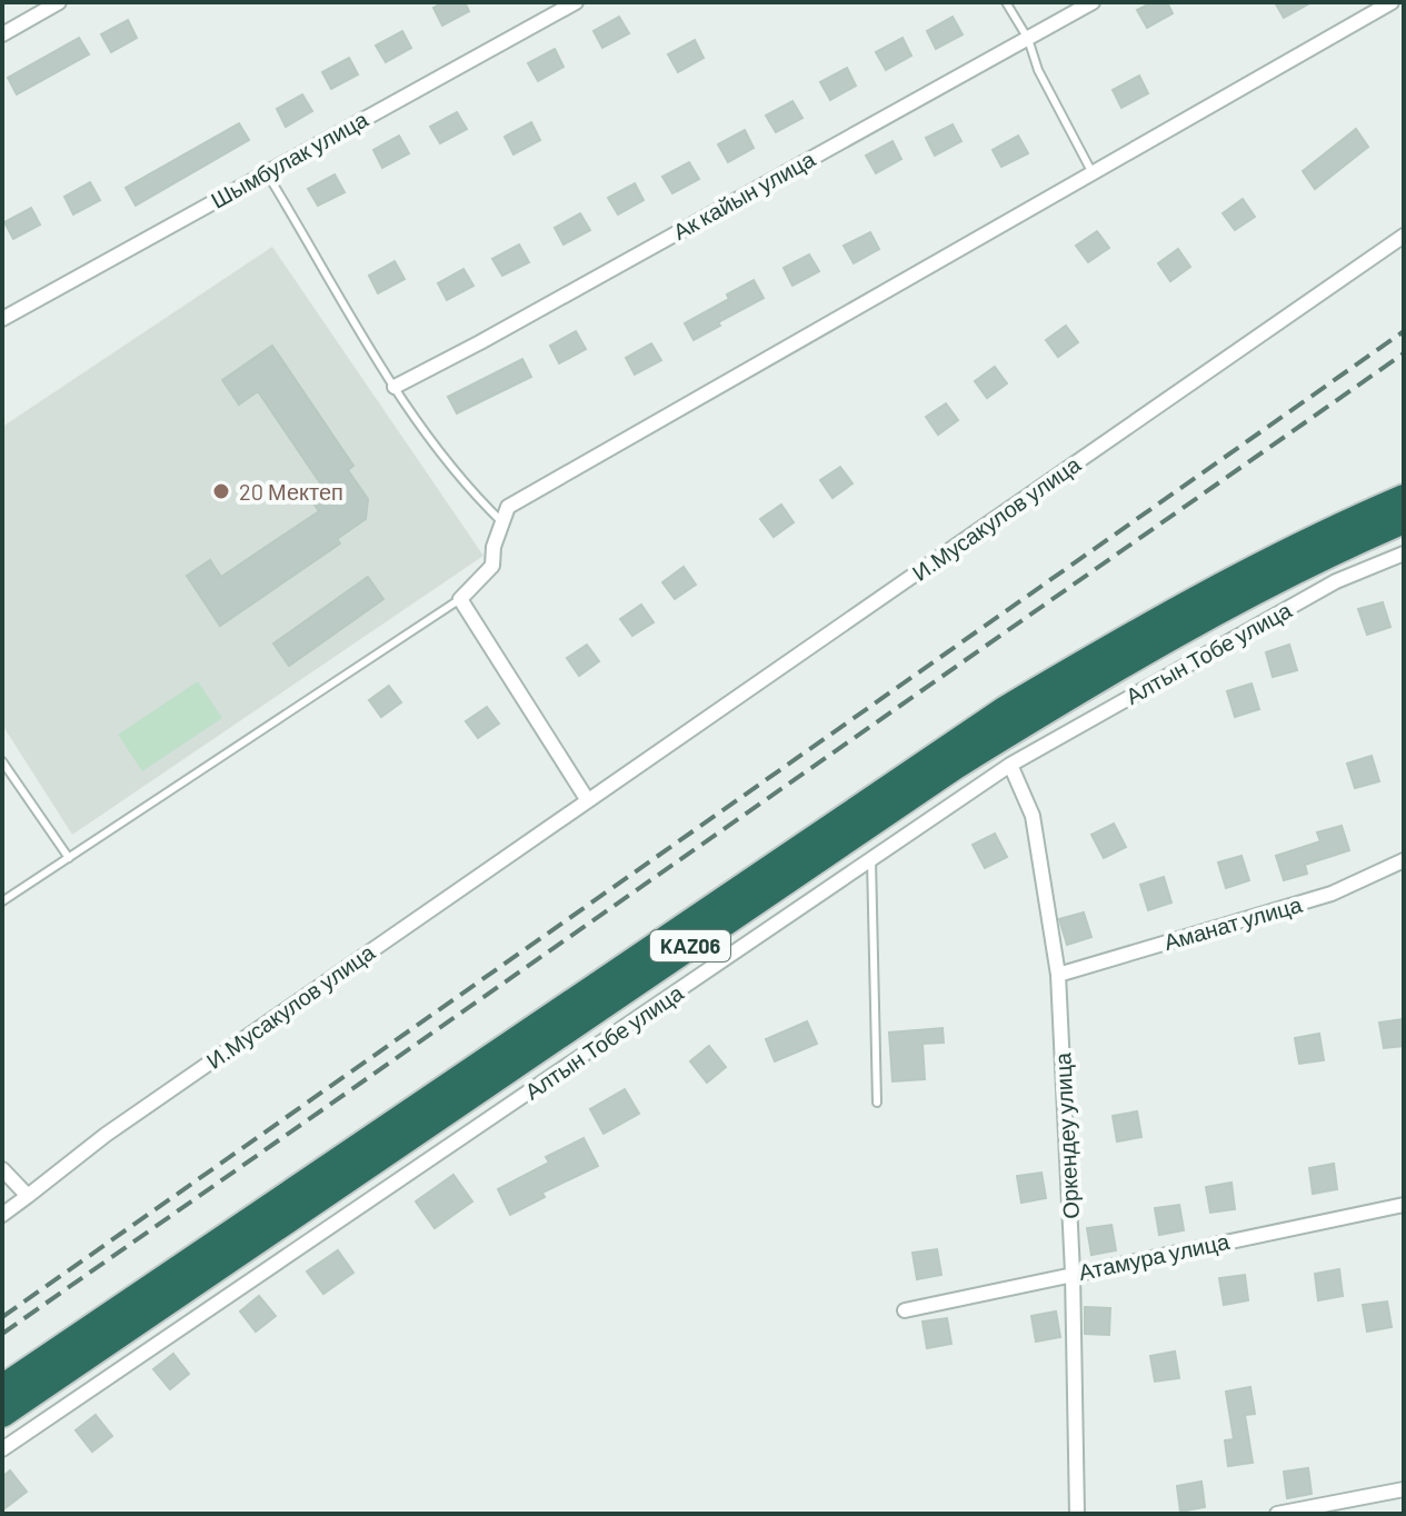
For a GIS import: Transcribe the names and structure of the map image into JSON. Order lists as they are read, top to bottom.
{
  "streets": {
    "highway": ["KАZ06"],
    "street": [
      "Шымбулак улица",
      "Ак кайын улица",
      "И.Мусакулов улица",
      "Алтын Тобе улица",
      "Аманат улица",
      "Оркендеу улица",
      "Атамура улица"
    ]
  },
  "crossings": [
    ["Алтын Тобе улица", "Оркендеу улица"],
    ["Аманат улица", "Оркендеу улица"],
    ["Оркендеу улица", "Атамура улица"]
  ],
  "places": ["20 Мектеп"]
}
